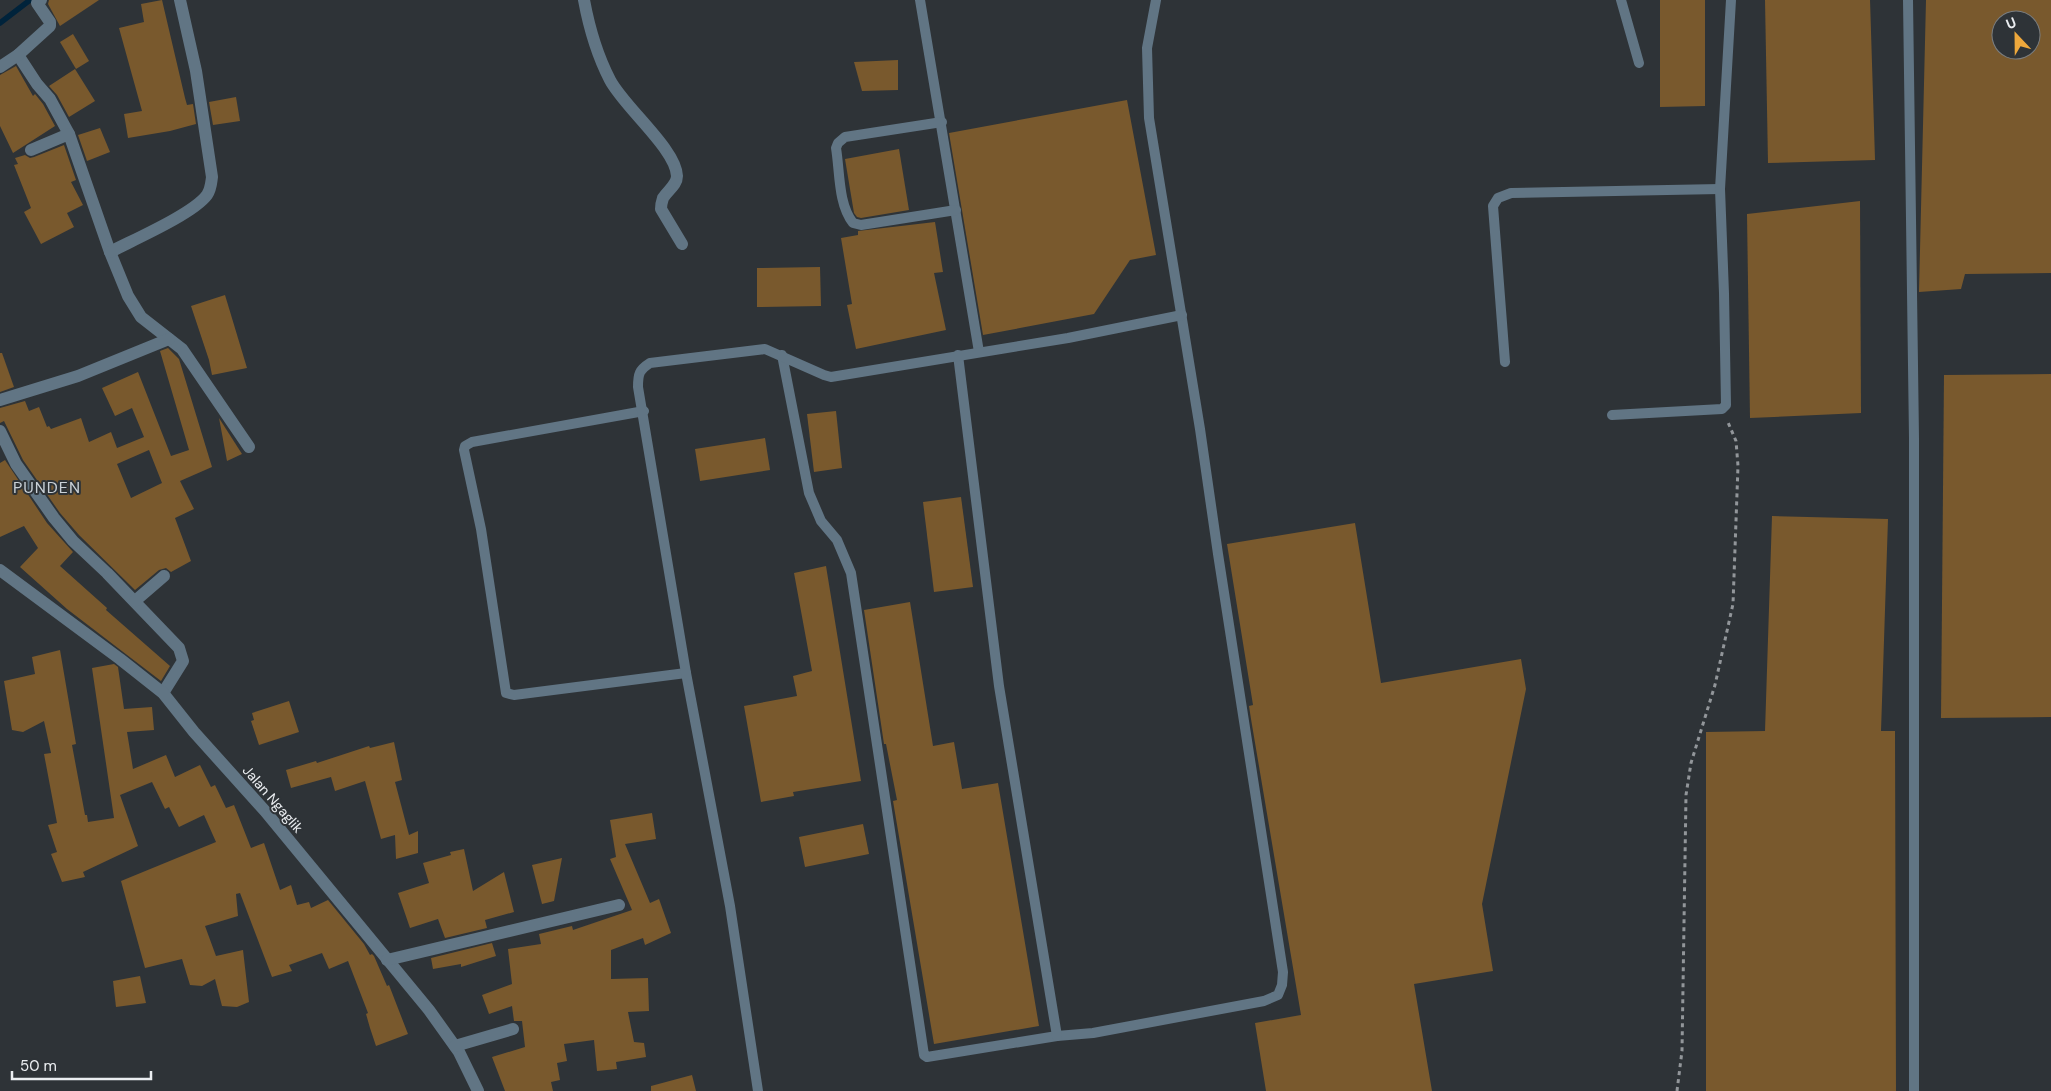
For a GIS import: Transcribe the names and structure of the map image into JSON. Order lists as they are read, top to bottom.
{
  "streets": {
    "street": ["Jalan Ngaglik"]
  },
  "districts": ["PUNDEN"],
  "scale_bar": "50 m",
  "north": "top"
}
